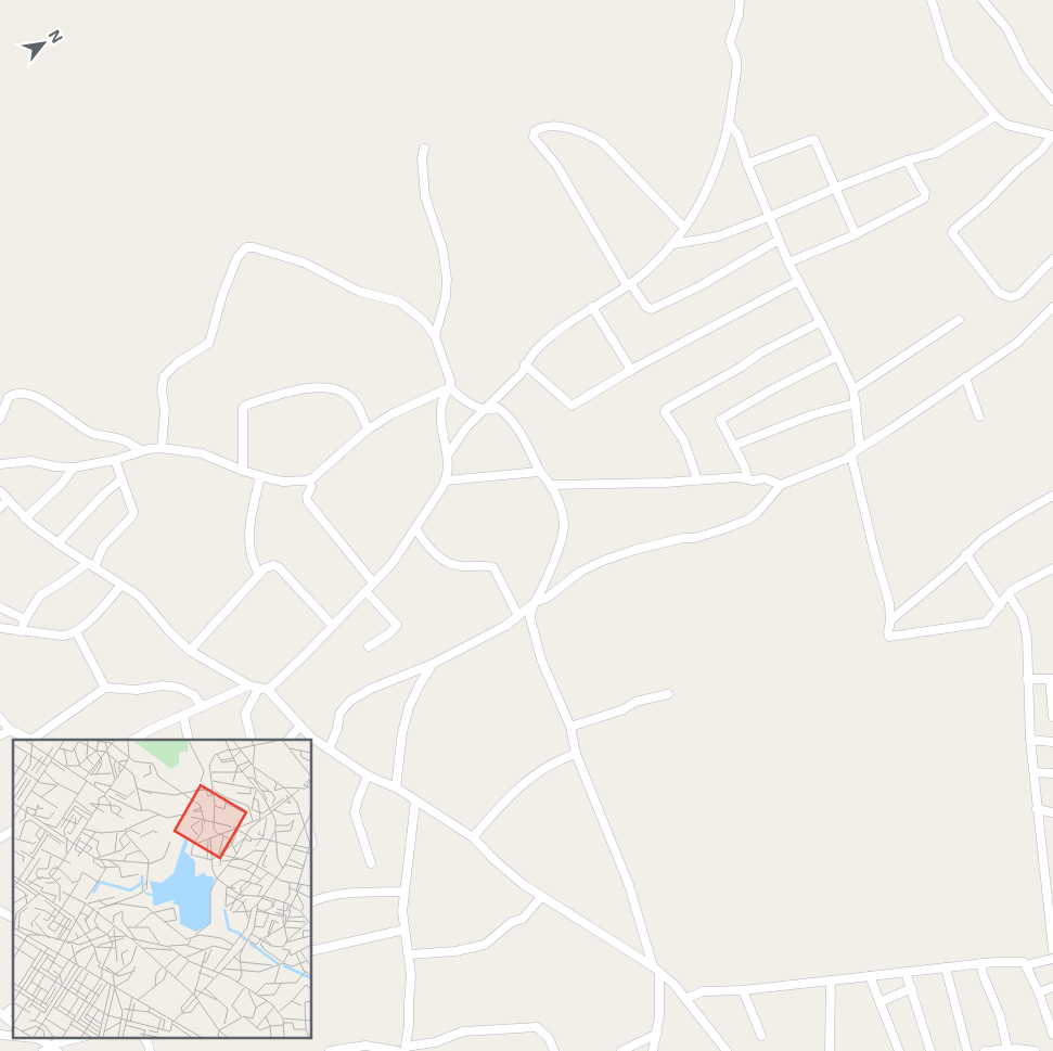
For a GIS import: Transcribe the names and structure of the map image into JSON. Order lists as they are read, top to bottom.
{
  "north": "top right"
}
